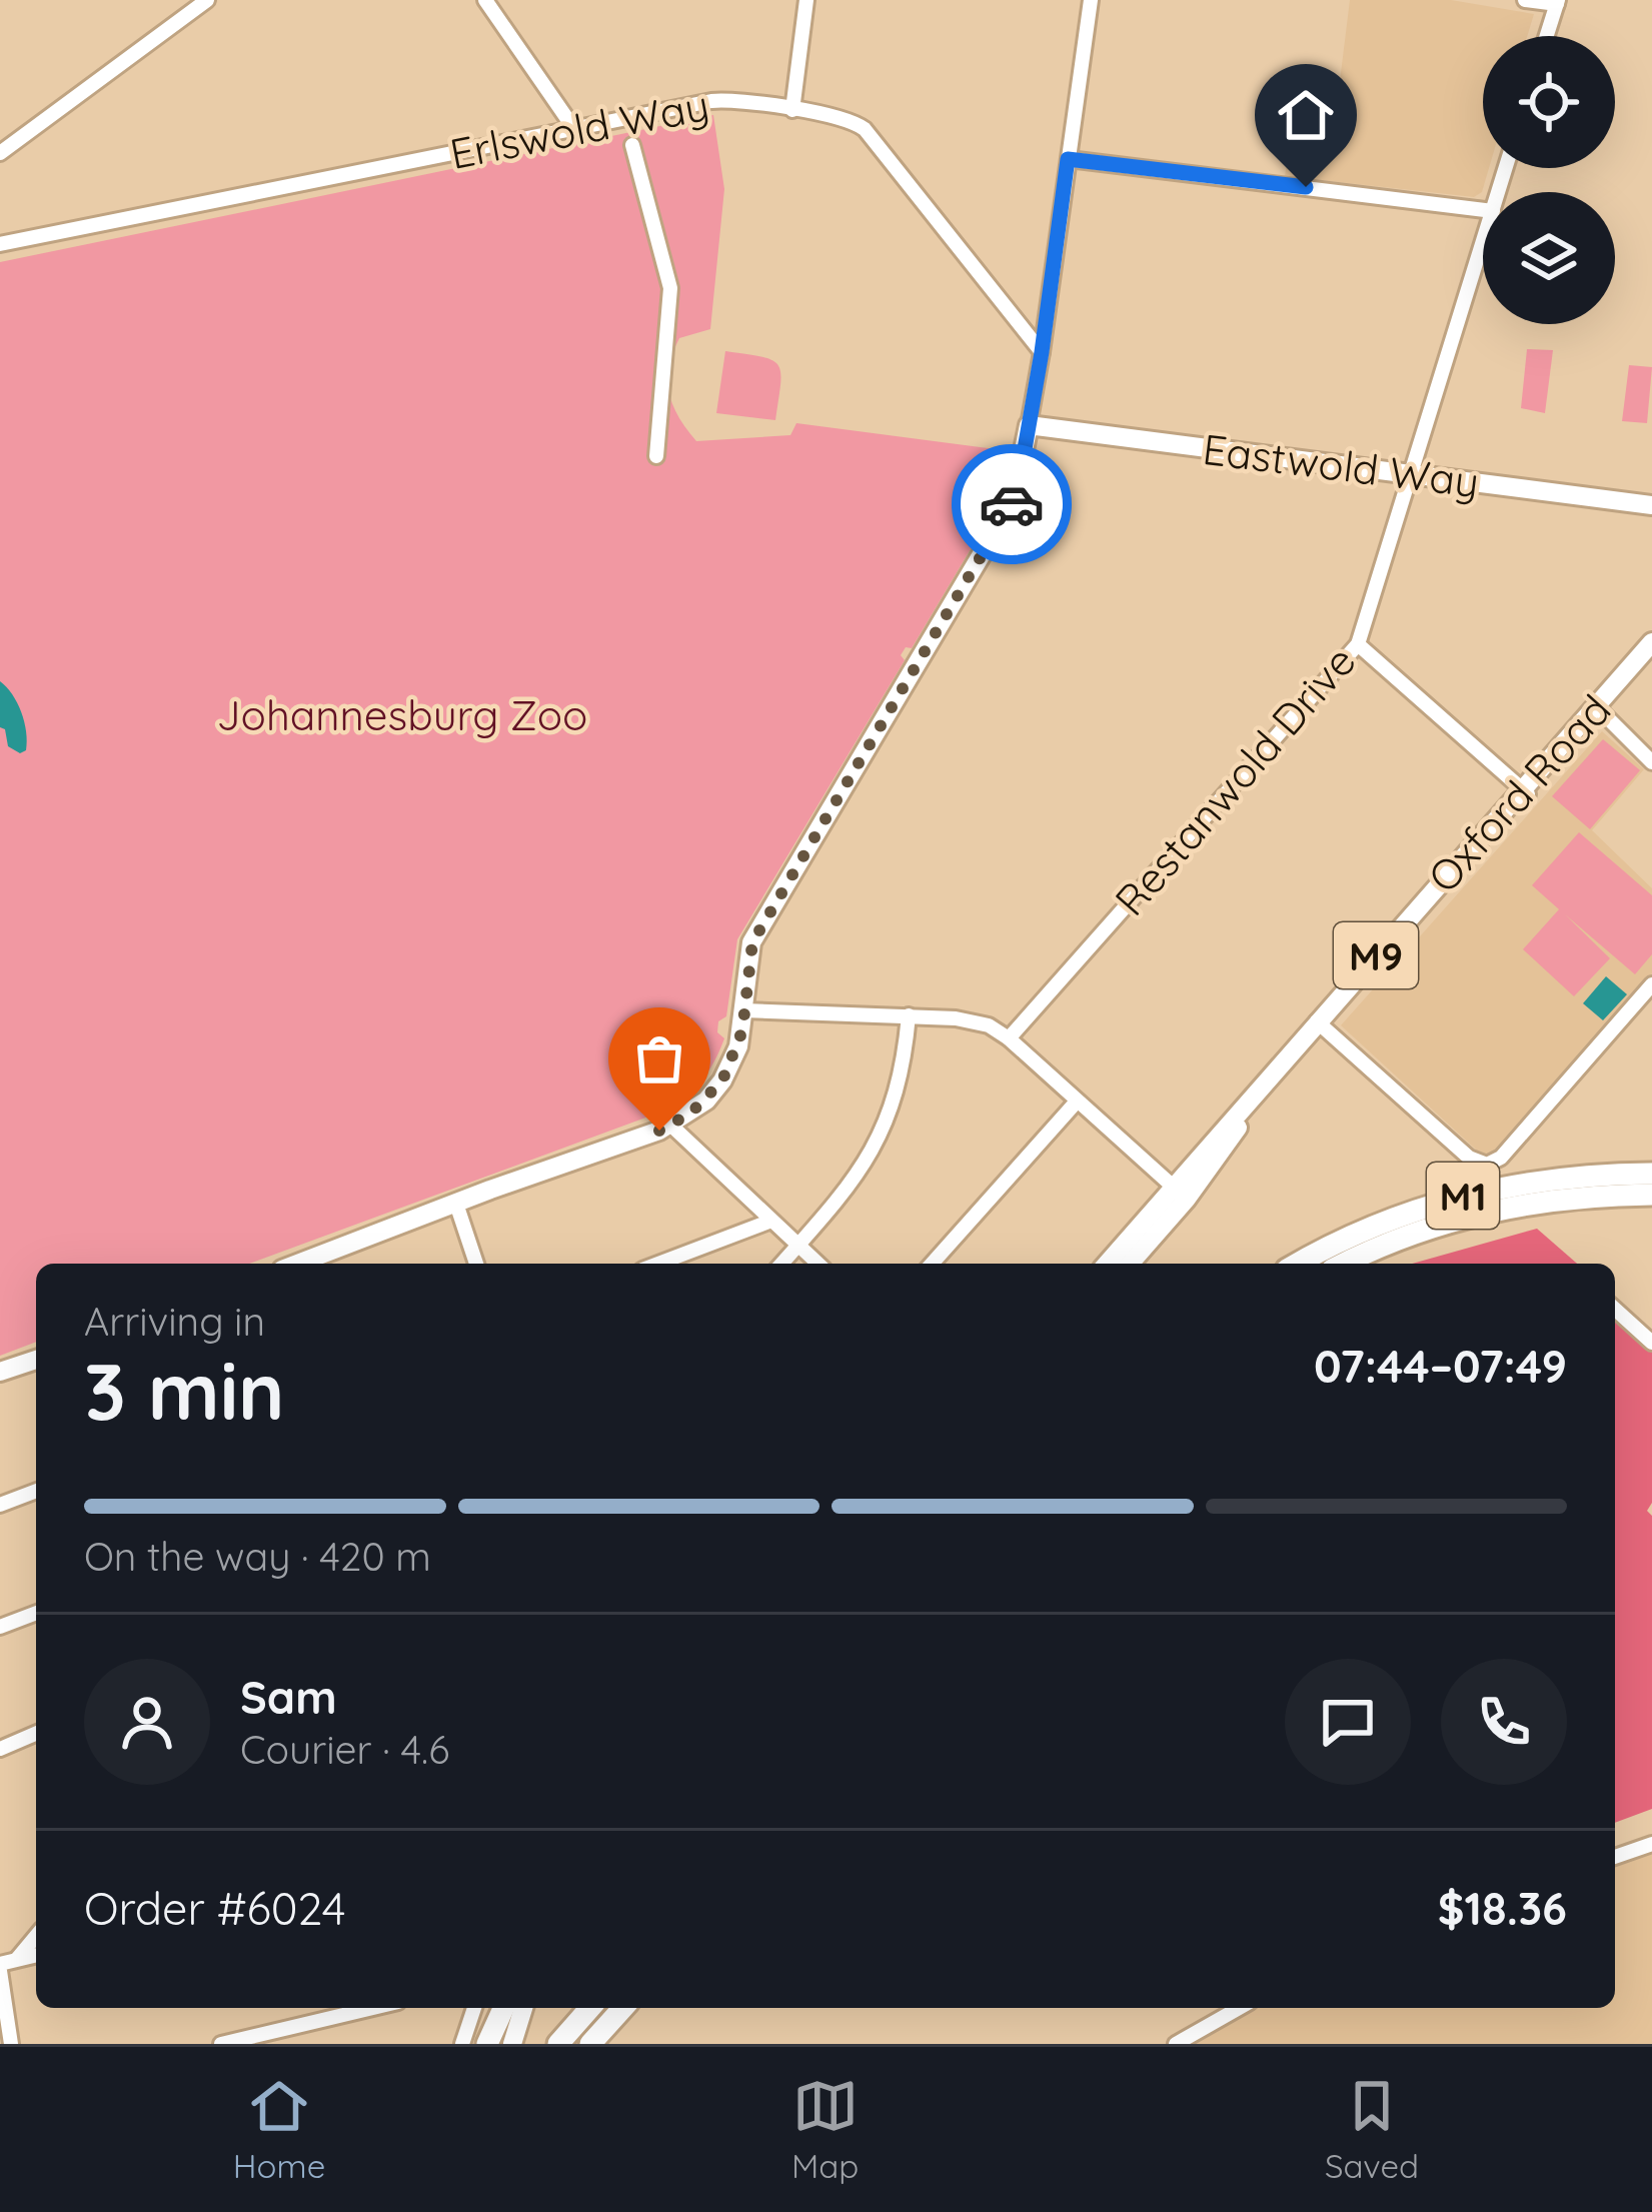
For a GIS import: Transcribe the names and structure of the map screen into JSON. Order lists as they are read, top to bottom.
{
  "streets": {
    "highway": ["M1"],
    "main road": ["Eastwold Way", "Oxford Road", "M9"],
    "street": ["Erlswold Way", "Restanwold Drive"]
  },
  "crossings": [
    ["Eastwold Way", "Restanwold Drive"]
  ],
  "parks": ["Johannesburg Zoo"],
  "page": {
    "heading": ["3 min", "Arriving in", "07:44–07:49"],
    "panel": [
      "Sam",
      "Courier · 4.6",
      "Order #6024",
      "$18.36"
    ],
    "bar": "On the way · 420 m",
    "tabs": ["Home", "Map", "Saved"]
  }
}
